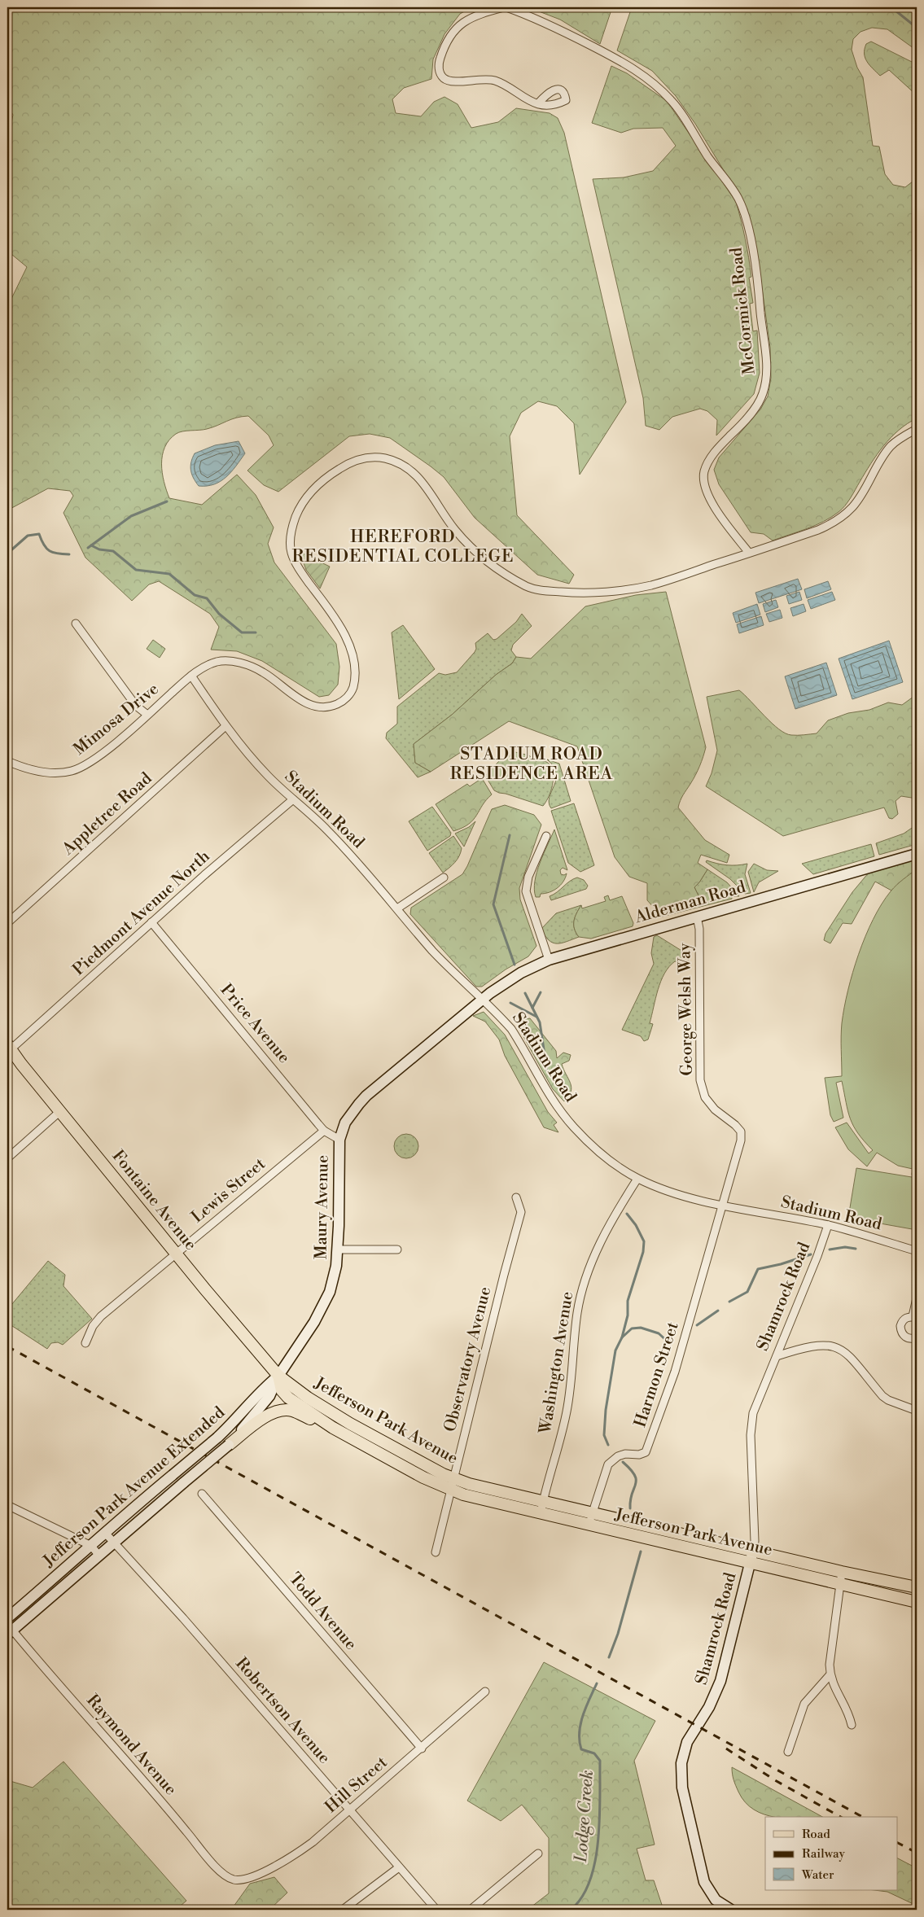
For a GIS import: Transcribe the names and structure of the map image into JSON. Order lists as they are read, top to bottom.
{
  "streets": {
    "main road": ["Fontaine Avenue", "Jefferson Park Avenue"],
    "street": [
      "McCormick Road",
      "Mimosa Drive",
      "Stadium Road",
      "Appletree Road",
      "Alderman Road",
      "Piedmont Avenue North",
      "George Welsh Way",
      "Price Avenue",
      "Lewis Street",
      "Maury Avenue",
      "Shamrock Road",
      "Observatory Avenue",
      "Washington Avenue",
      "Harmon Street",
      "Jefferson Park Avenue Extended",
      "Todd Avenue",
      "Robertson Avenue",
      "Raymond Avenue",
      "Hill Street"
    ]
  },
  "crossings": [
    ["McCormick Road", "Mimosa Drive"],
    ["Mimosa Drive", "Stadium Road"],
    ["Stadium Road", "Appletree Road"],
    ["Stadium Road", "Alderman Road"],
    ["Stadium Road", "Piedmont Avenue North"],
    ["Stadium Road", "George Welsh Way"],
    ["Stadium Road", "Maury Avenue"],
    ["Stadium Road", "Shamrock Road"],
    ["Stadium Road", "Washington Avenue"],
    ["Stadium Road", "Harmon Street"],
    ["Alderman Road", "George Welsh Way"],
    ["Alderman Road", "Maury Avenue"],
    ["Piedmont Avenue North", "Price Avenue"],
    ["Piedmont Avenue North", "Fontaine Avenue"],
    ["George Welsh Way", "Harmon Street"],
    ["Price Avenue", "Lewis Street"],
    ["Price Avenue", "Maury Avenue"],
    ["Lewis Street", "Fontaine Avenue"],
    ["Fontaine Avenue", "Maury Avenue"],
    ["Fontaine Avenue", "Jefferson Park Avenue"],
    ["Fontaine Avenue", "Jefferson Park Avenue Extended"],
    ["Maury Avenue", "Jefferson Park Avenue"],
    ["Maury Avenue", "Jefferson Park Avenue Extended"],
    ["Shamrock Road", "Jefferson Park Avenue"],
    ["Observatory Avenue", "Jefferson Park Avenue"],
    ["Washington Avenue", "Jefferson Park Avenue"],
    ["Harmon Street", "Jefferson Park Avenue"],
    ["Jefferson Park Avenue", "Jefferson Park Avenue Extended"],
    ["Jefferson Park Avenue Extended", "Robertson Avenue"],
    ["Jefferson Park Avenue Extended", "Raymond Avenue"],
    ["Todd Avenue", "Hill Street"],
    ["Robertson Avenue", "Hill Street"],
    ["Raymond Avenue", "Hill Street"]
  ],
  "districts": ["HEREFORD RESIDENTIAL COLLEGE", "STADIUM ROAD RESIDENCE AREA"],
  "water": ["Lodge Creek"],
  "legend": ["Road", "Railway", "Water"]
}
